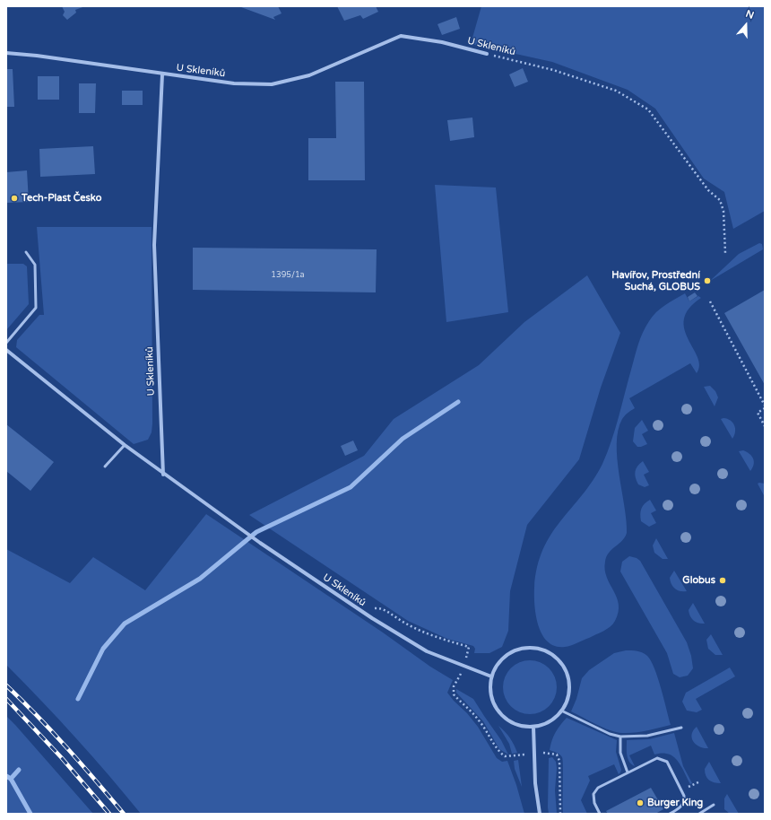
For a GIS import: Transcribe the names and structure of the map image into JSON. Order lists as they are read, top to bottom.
{
  "streets": {
    "street": ["U Skleníků"]
  },
  "places": [
    "Tech-Plast Česko",
    "Havířov, Prostřední Suchá, GLOBUS",
    "Globus",
    "Burger King"
  ],
  "house_numbers": ["1395/1a"],
  "north": "top"
}
